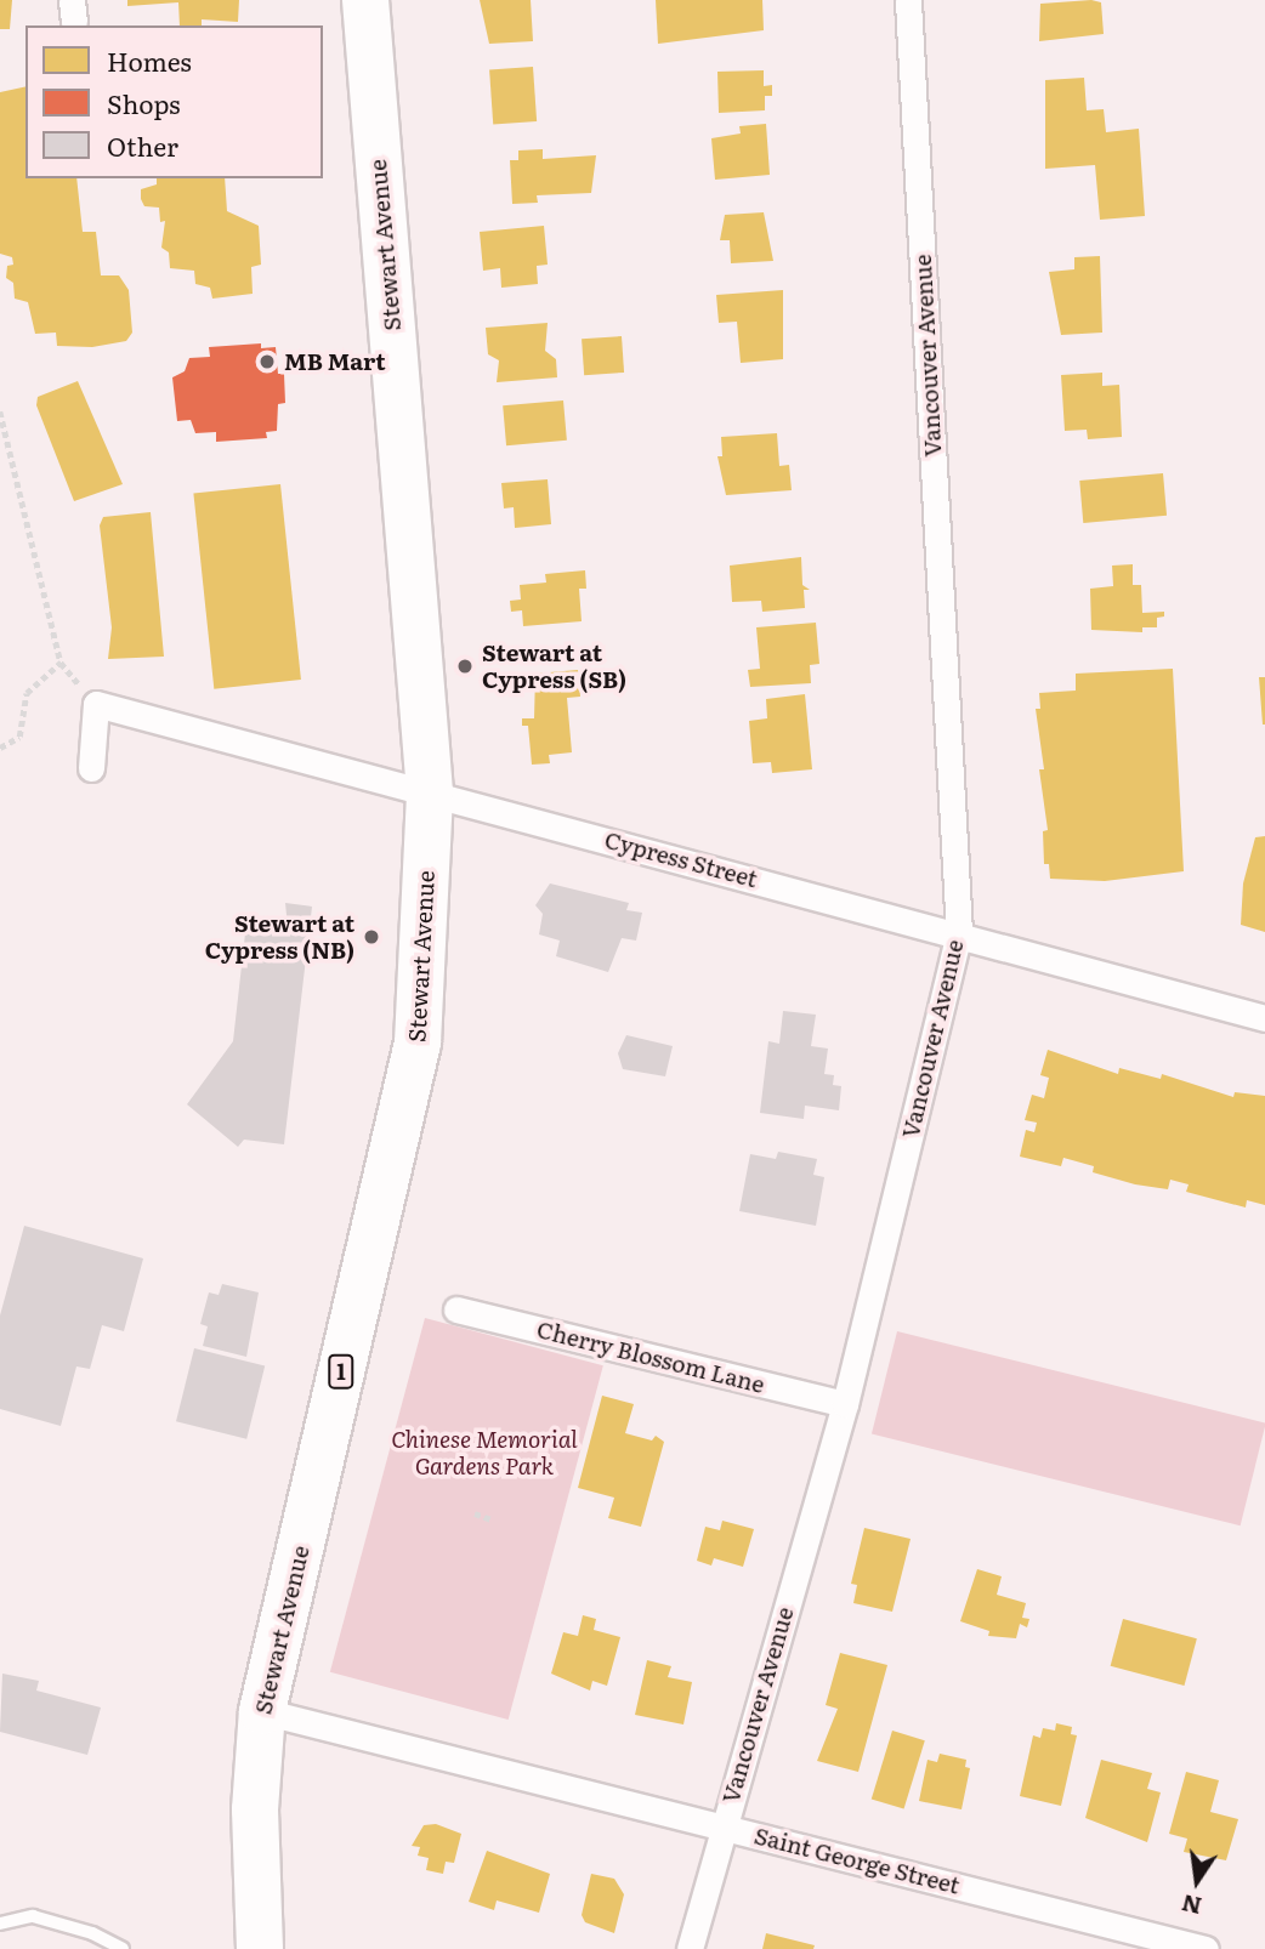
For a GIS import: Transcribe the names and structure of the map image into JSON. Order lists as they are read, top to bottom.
{
  "streets": {
    "highway": ["Stewart Avenue", "1"],
    "street": [
      "Vancouver Avenue",
      "Cypress Street",
      "Cherry Blossom Lane",
      "Saint George Street"
    ]
  },
  "crossings": [
    ["Stewart Avenue", "Cypress Street"],
    ["Stewart Avenue", "Saint George Street"],
    ["Vancouver Avenue", "Cypress Street"],
    ["Vancouver Avenue", "Cherry Blossom Lane"],
    ["Vancouver Avenue", "Saint George Street"]
  ],
  "parks": ["Chinese Memorial Gardens Park"],
  "places": ["MB Mart", "Stewart at Cypress (SB)", "Stewart at Cypress (NB)"],
  "legend": ["Homes", "Shops", "Other"],
  "north": "bottom"
}
